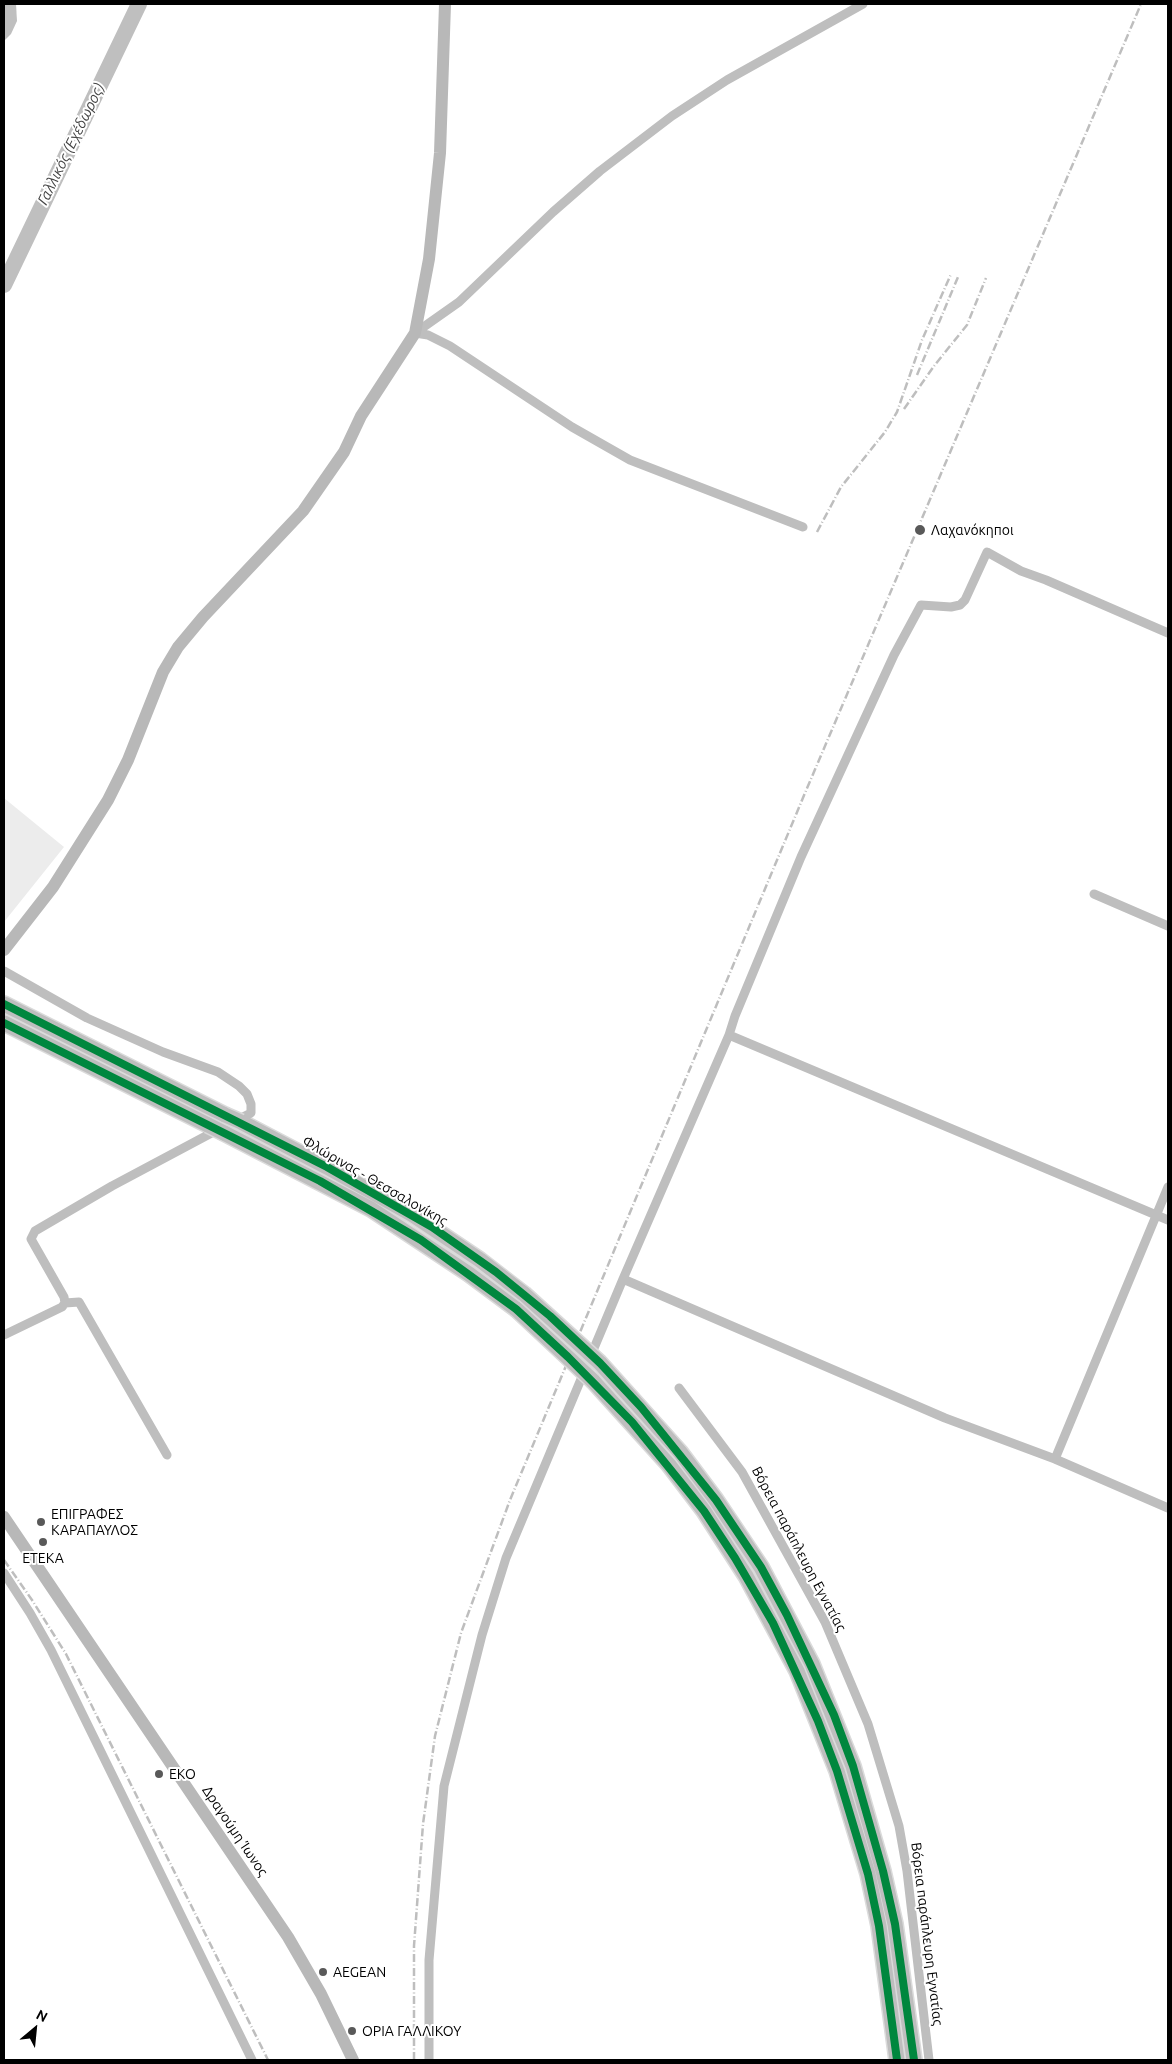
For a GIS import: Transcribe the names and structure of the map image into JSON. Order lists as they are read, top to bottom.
{
  "streets": {
    "main road": ["Φλώρινας - Θεσσαλονίκης"],
    "street": ["Βόρεια παράπλευρη Εγνατίας", "Δραγούμη Ίωνος"]
  },
  "water": ["Γαλλικός (Εχέδωρος)"],
  "places": [
    "Λαχανόκηποι",
    "ΕΠΙΓΡΑΦΕΣ ΚΑΡΑΠΑΥΛΟΣ",
    "ΕΤΕΚΑ",
    "EKO",
    "AEGEAN",
    "ΟΡΙΑ ΓΑΛΛΙΚΟΥ"
  ],
  "north": "top right"
}
